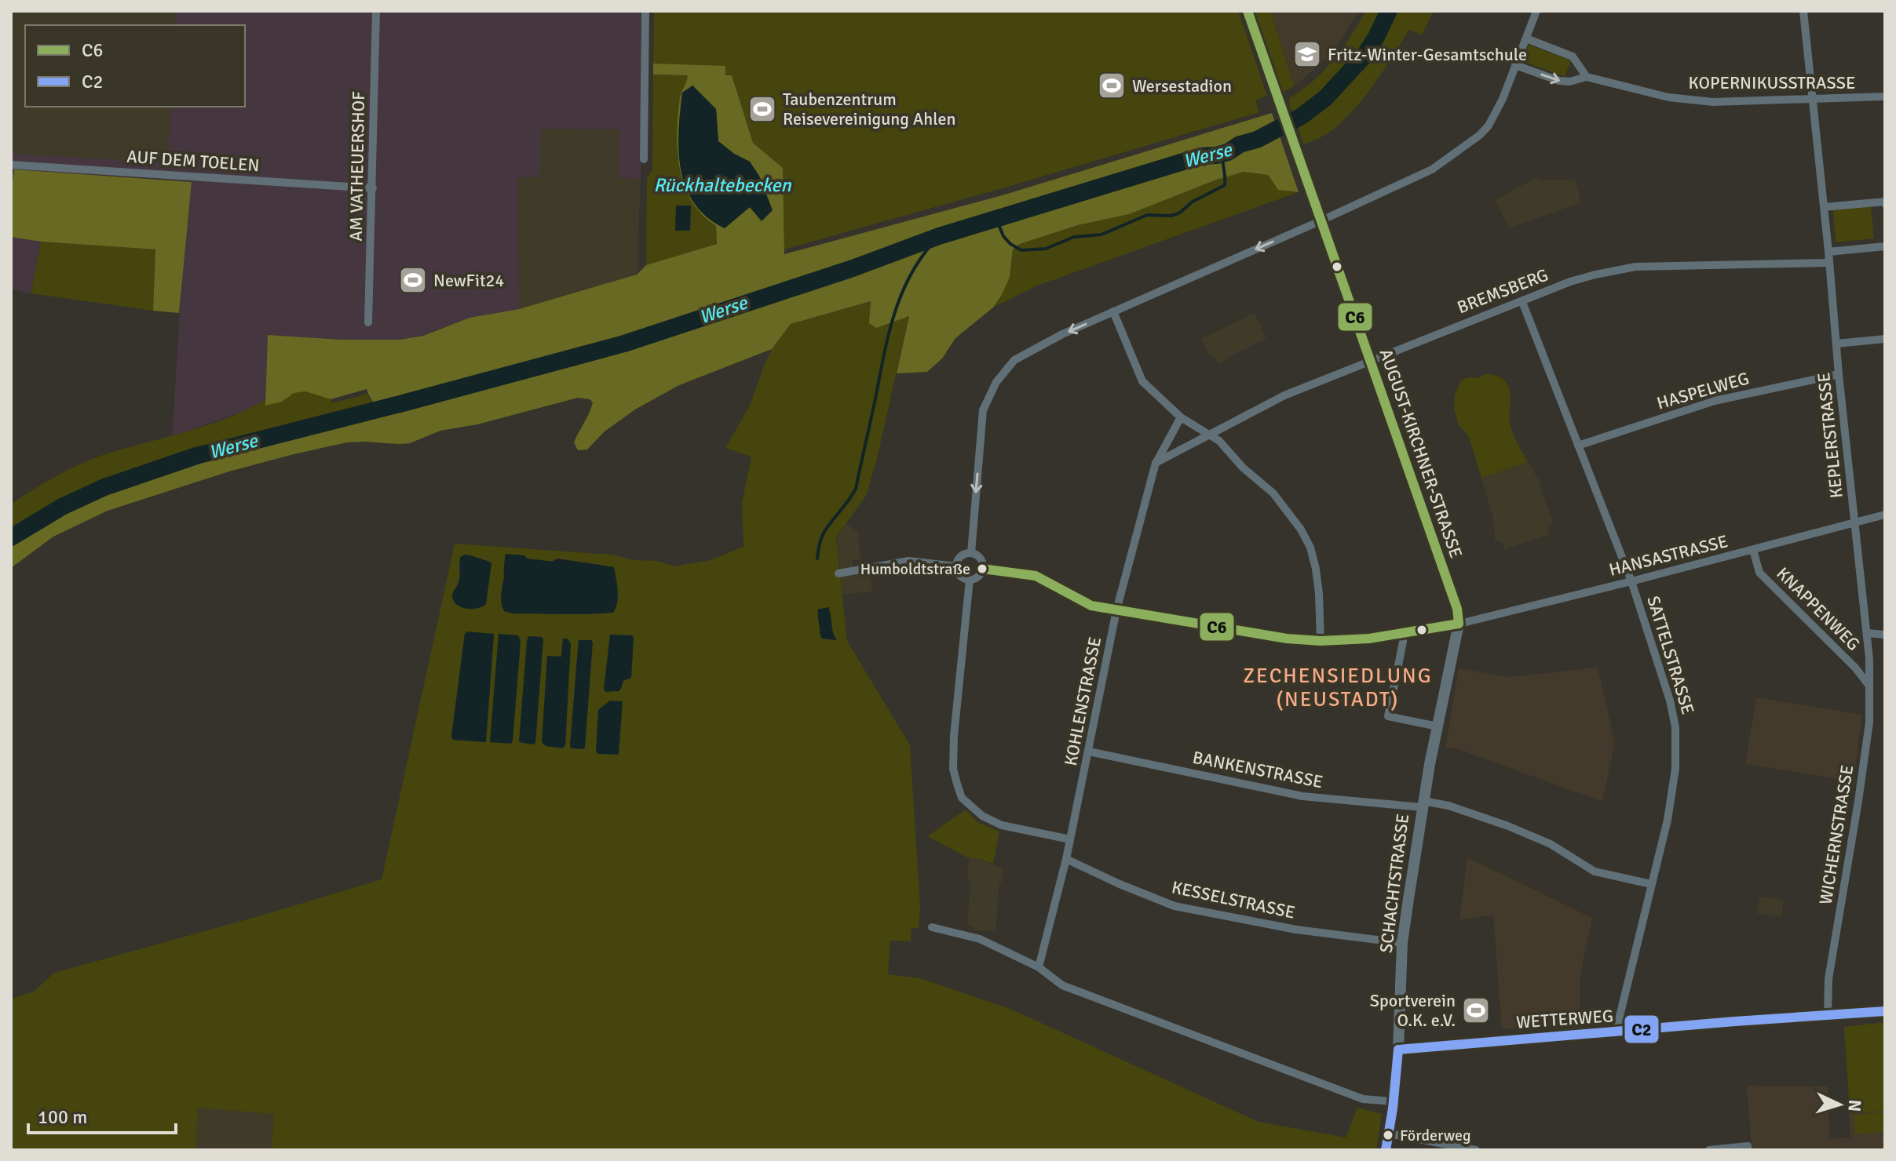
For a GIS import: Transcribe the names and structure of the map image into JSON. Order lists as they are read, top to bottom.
{
  "streets": {
    "street": [
      "KOPERNIKUSSTRASSE",
      "AUF DEM TOELEN",
      "AM VATHEUERSHOF",
      "BREMSBERG",
      "HASPELWEG",
      "KEPLERSTRASSE",
      "AUGUST-KIRCHNER-STRASSE",
      "HANSASTRASSE",
      "KNAPPENWEG",
      "SATTELSTRASSE",
      "KOHLENSTRASSE",
      "BANKENSTRASSE",
      "WICHERNSTRASSE",
      "SCHACHTSTRASSE",
      "KESSELSTRASSE",
      "WETTERWEG"
    ]
  },
  "crossings": [
    ["KOPERNIKUSSTRASSE", "KEPLERSTRASSE"],
    ["AUF DEM TOELEN", "AM VATHEUERSHOF"],
    ["BREMSBERG", "KEPLERSTRASSE"],
    ["BREMSBERG", "AUGUST-KIRCHNER-STRASSE"],
    ["BREMSBERG", "SATTELSTRASSE"],
    ["HASPELWEG", "KEPLERSTRASSE"],
    ["HASPELWEG", "SATTELSTRASSE"],
    ["KEPLERSTRASSE", "HANSASTRASSE"],
    ["KEPLERSTRASSE", "WICHERNSTRASSE"],
    ["AUGUST-KIRCHNER-STRASSE", "HANSASTRASSE"],
    ["AUGUST-KIRCHNER-STRASSE", "SCHACHTSTRASSE"],
    ["HANSASTRASSE", "KNAPPENWEG"],
    ["HANSASTRASSE", "SATTELSTRASSE"],
    ["HANSASTRASSE", "KOHLENSTRASSE"],
    ["HANSASTRASSE", "WICHERNSTRASSE"],
    ["HANSASTRASSE", "SCHACHTSTRASSE"],
    ["KNAPPENWEG", "WICHERNSTRASSE"],
    ["SATTELSTRASSE", "BANKENSTRASSE"],
    ["SATTELSTRASSE", "WETTERWEG"],
    ["KOHLENSTRASSE", "BANKENSTRASSE"],
    ["KOHLENSTRASSE", "KESSELSTRASSE"],
    ["BANKENSTRASSE", "SCHACHTSTRASSE"],
    ["WICHERNSTRASSE", "WETTERWEG"],
    ["SCHACHTSTRASSE", "KESSELSTRASSE"],
    ["SCHACHTSTRASSE", "WETTERWEG"]
  ],
  "districts": ["ZECHENSIEDLUNG (NEUSTADT)"],
  "water": ["Werse", "Rückhaltebecken"],
  "places": {
    "school or university": ["Fritz-Winter-Gesamtschule"],
    "sports": [
      "Wersestadion",
      "Taubenzentrum Reisevereinigung Ahlen",
      "NewFit24",
      "Sportverein O.K. e.V."
    ],
    "other": ["Humboldtstraße", "Förderweg"]
  },
  "lines": ["transit line C6", "transit line C2"],
  "legend": ["C6", "C2"],
  "scale_bar": "100 m",
  "north": "right"
}
